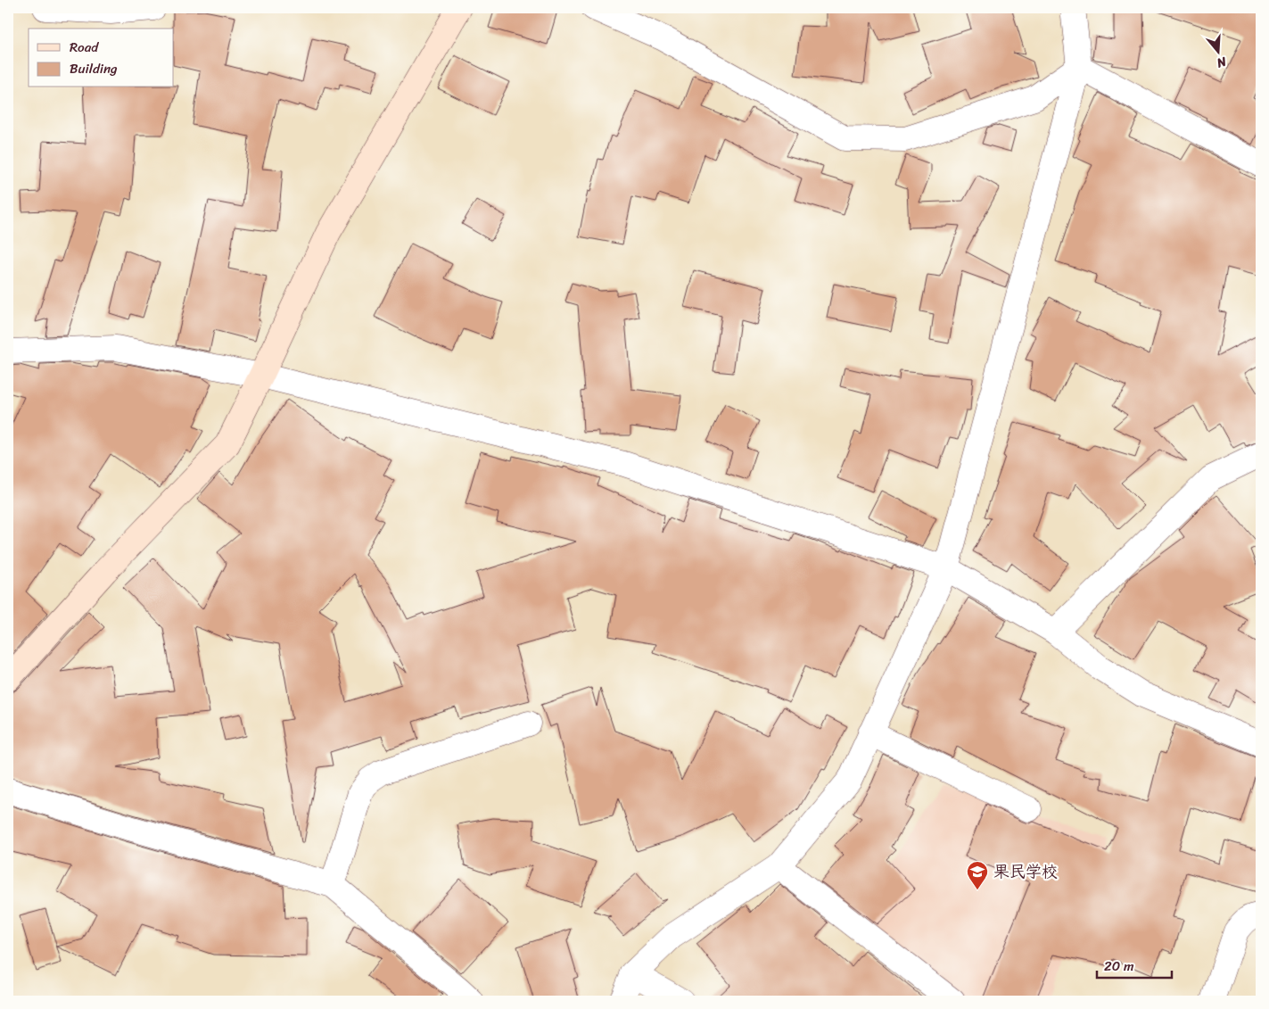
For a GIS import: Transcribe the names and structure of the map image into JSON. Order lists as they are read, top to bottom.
{
  "places": {
    "school or university": ["果民学校"]
  },
  "legend": ["Road", "Building"],
  "scale_bar": "20 m",
  "north": "bottom"
}
